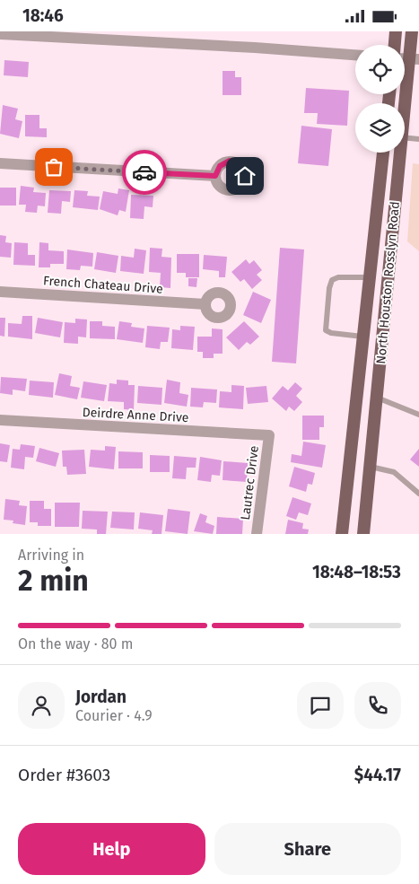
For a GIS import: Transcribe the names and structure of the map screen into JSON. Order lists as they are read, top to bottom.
{
  "streets": {
    "main road": ["North Houston Rosslyn Road"],
    "street": ["French Chateau Drive", "Deirdre Anne Drive", "Lautrec Drive"]
  },
  "crossings": [
    ["Deirdre Anne Drive", "Lautrec Drive"]
  ],
  "page": {
    "status": "18:46",
    "heading": ["2 min", "Arriving in", "18:48–18:53"],
    "panel": [
      "Jordan",
      "Courier · 4.9",
      "Order #3603",
      "$44.17"
    ],
    "bar": "On the way · 80 m",
    "buttons": ["Help", "Share"]
  }
}
